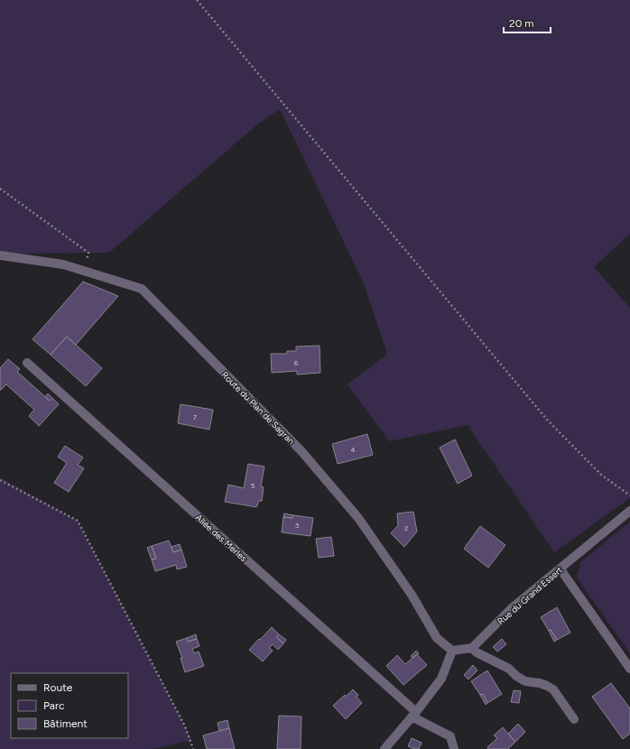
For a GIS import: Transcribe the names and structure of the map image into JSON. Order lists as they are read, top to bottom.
{
  "streets": {
    "street": ["Route du Plan de Sagran", "Allée des Merles", "Rue du Grand Essert"]
  },
  "house_numbers": [
    "6",
    "7",
    "4",
    "5",
    "3",
    "2"
  ],
  "legend": ["Route", "Parc", "Bâtiment"],
  "scale_bar": "20 m"
}
